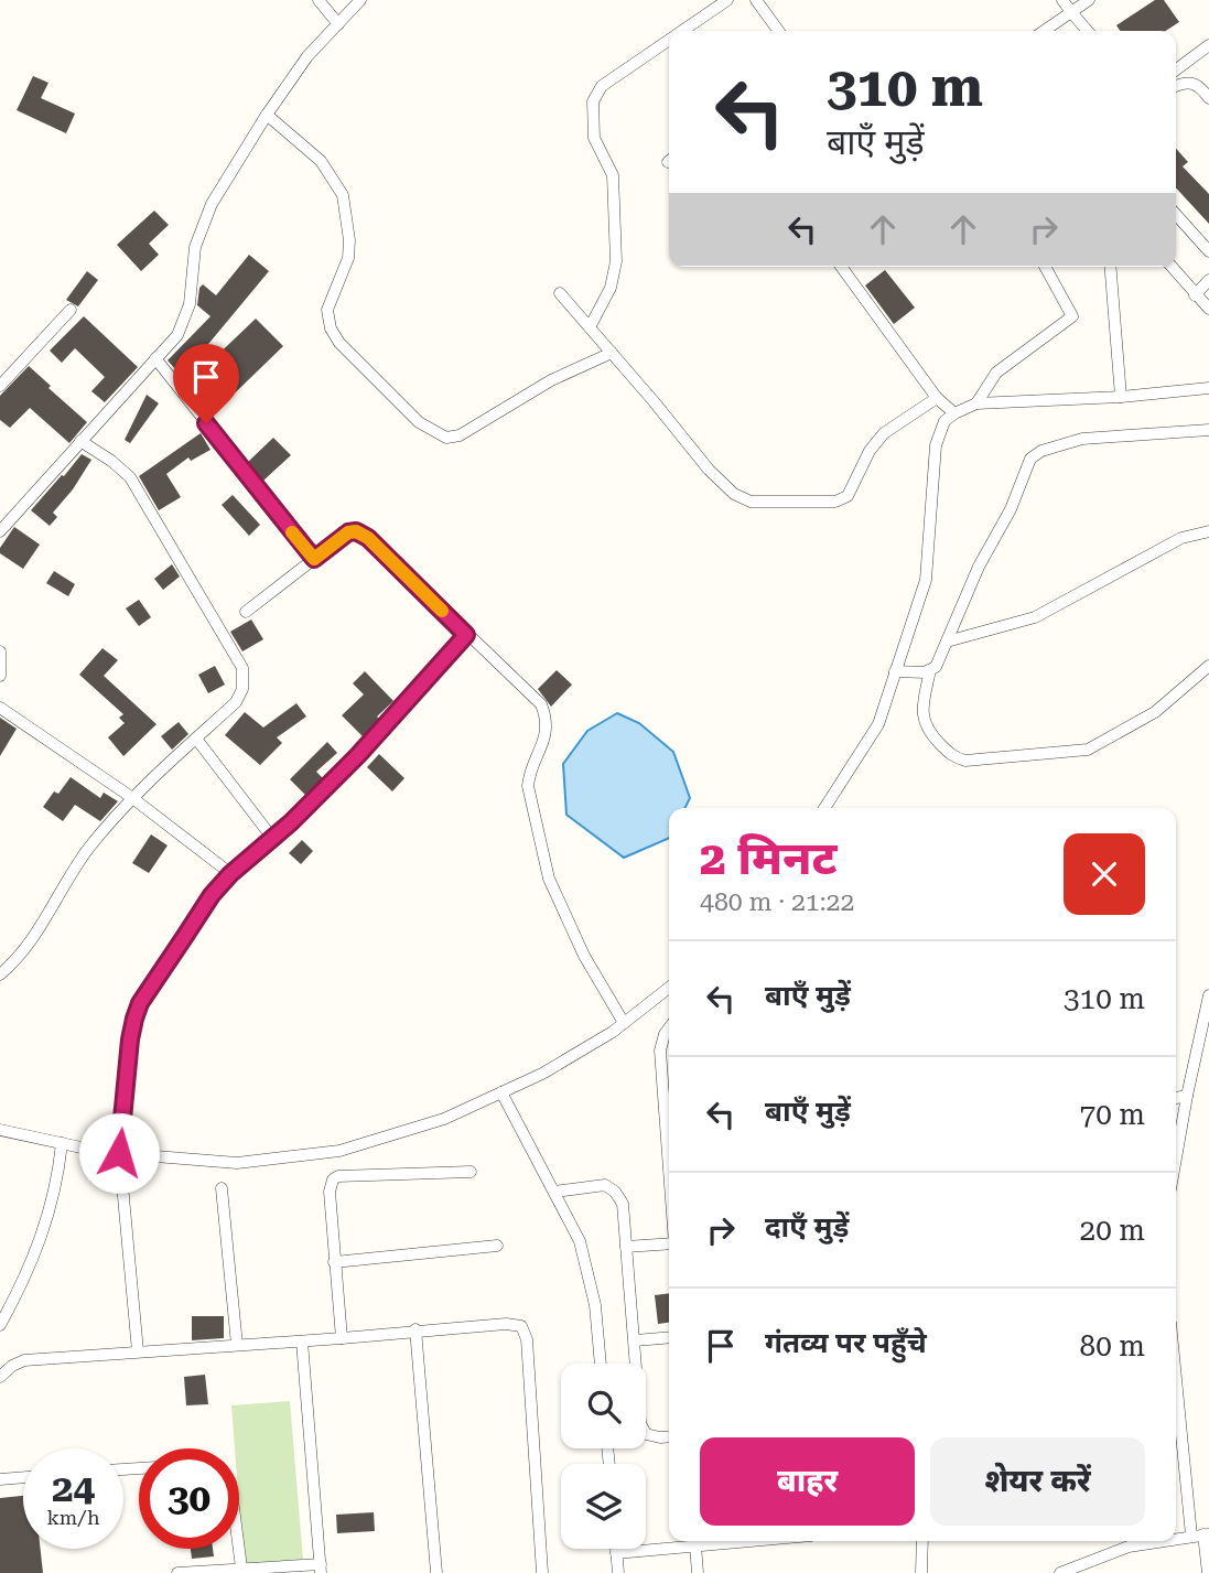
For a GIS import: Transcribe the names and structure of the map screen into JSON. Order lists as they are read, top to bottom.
{
  "page": {
    "turn": ["310 m", "बाएँ मुड़ें"],
    "heading": ["2 मिनट", "480 m · 21:22"],
    "list": [
      {
        "name": "बाएँ मुड़ें",
        "value": "310 m"
      },
      {
        "name": "बाएँ मुड़ें",
        "value": "70 m"
      },
      {
        "name": "दाएँ मुड़ें",
        "value": "20 m"
      },
      {
        "name": "गंतव्य पर पहुँचे",
        "value": "80 m"
      }
    ],
    "buttons": ["बाहर", "शेयर करें"],
    "speed": "24 km/h",
    "limit": "30"
  }
}
